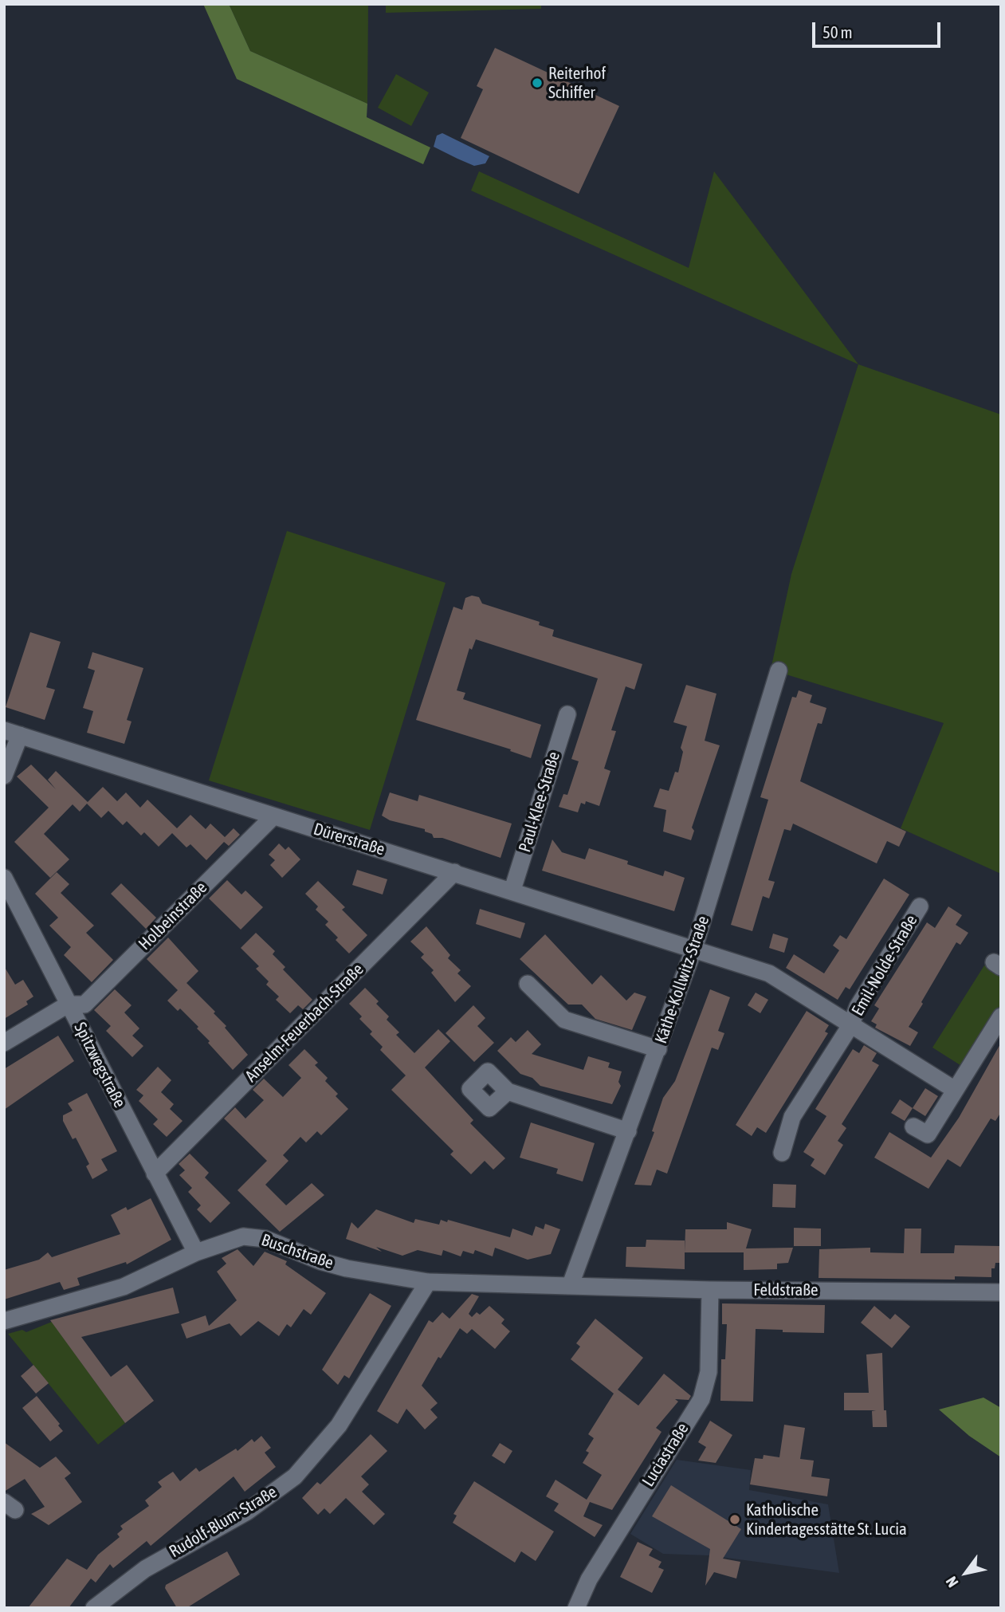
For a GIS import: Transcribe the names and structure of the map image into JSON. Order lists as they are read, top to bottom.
{
  "streets": {
    "street": [
      "Paul-Klee-Straße",
      "Dürerstraße",
      "Holbeinstraße",
      "Emil-Nolde-Straße",
      "Käthe-Kollwitz-Straße",
      "Anselm-Feuerbach-Straße",
      "Spitzwegstraße",
      "Buschstraße",
      "Feldstraße",
      "Luciastraße",
      "Rudolf-Blum-Straße"
    ]
  },
  "crossings": [
    ["Paul-Klee-Straße", "Dürerstraße"],
    ["Dürerstraße", "Holbeinstraße"],
    ["Dürerstraße", "Emil-Nolde-Straße"],
    ["Dürerstraße", "Käthe-Kollwitz-Straße"],
    ["Dürerstraße", "Anselm-Feuerbach-Straße"],
    ["Holbeinstraße", "Spitzwegstraße"],
    ["Emil-Nolde-Straße", "Käthe-Kollwitz-Straße"],
    ["Käthe-Kollwitz-Straße", "Buschstraße"],
    ["Käthe-Kollwitz-Straße", "Feldstraße"],
    ["Anselm-Feuerbach-Straße", "Spitzwegstraße"],
    ["Spitzwegstraße", "Buschstraße"],
    ["Buschstraße", "Feldstraße"],
    ["Buschstraße", "Rudolf-Blum-Straße"],
    ["Feldstraße", "Luciastraße"]
  ],
  "places": ["Reiterhof Schiffer", "Katholische Kindertagesstätte St. Lucia"],
  "scale_bar": "50 m",
  "north": "bottom left"
}
